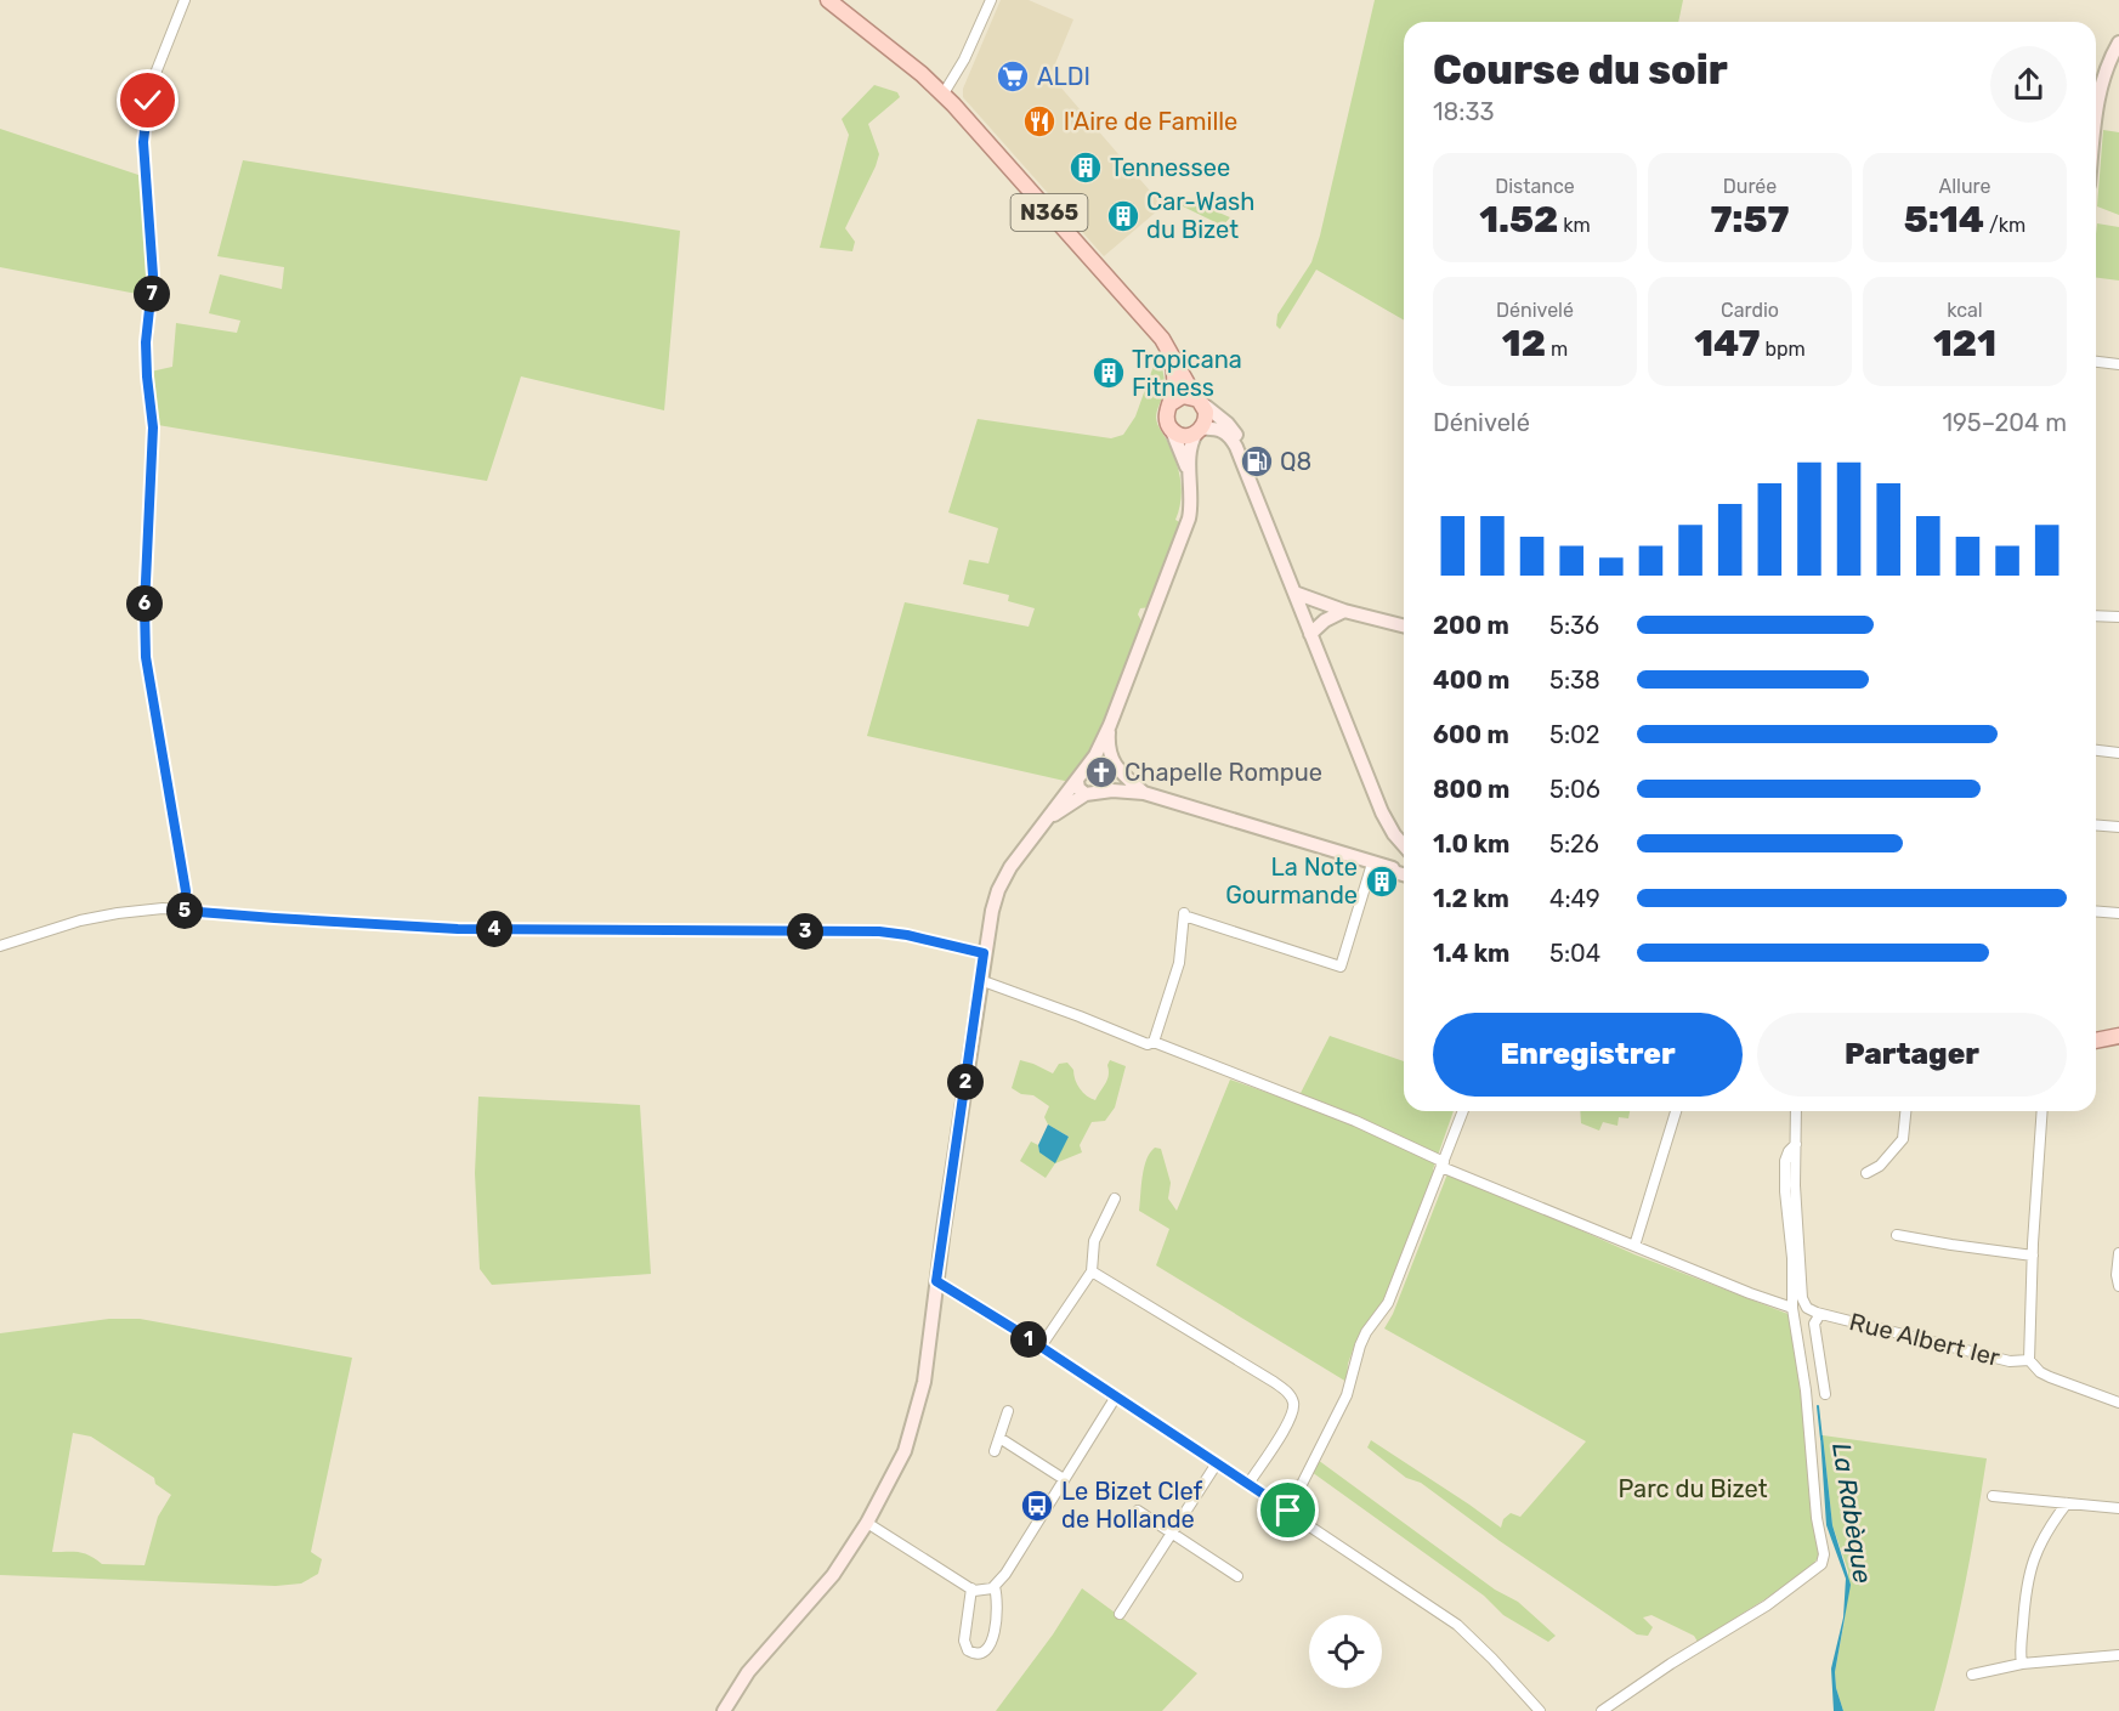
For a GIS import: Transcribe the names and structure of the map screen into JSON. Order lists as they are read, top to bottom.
{
  "streets": {
    "main road": ["N365"],
    "street": ["Rue Albert Ier"]
  },
  "water": ["La Rabèque"],
  "parks": ["Parc du Bizet"],
  "places": {
    "supermarket": ["ALDI"],
    "restaurant": ["l'Aire de Famille"],
    "building": [
      "Tennessee",
      "Car-Wash du Bizet",
      "Tropicana Fitness",
      "La Note Gourmande"
    ],
    "fuel station": ["Q8"],
    "church": ["Chapelle Rompue"],
    "bus stop": ["Le Bizet Clef de Hollande"]
  },
  "page": {
    "heading": ["Course du soir", "18:33"],
    "stats": [
      ["Distance", "1.52 km"],
      ["Durée", "7:57"],
      ["Allure", "5:14 /km"],
      ["Dénivelé", "12 m"],
      ["Cardio", "147 bpm"],
      ["kcal", "121"]
    ],
    "pins": [
      "7",
      "6",
      "5",
      "4",
      "3",
      "2",
      "1"
    ],
    "chart": ["Dénivelé", "195–204 m"],
    "list": [
      {
        "name": "200 m",
        "note": "5:36"
      },
      {
        "name": "400 m",
        "note": "5:38"
      },
      {
        "name": "600 m",
        "note": "5:02"
      },
      {
        "name": "800 m",
        "note": "5:06"
      },
      {
        "name": "1.0 km",
        "note": "5:26"
      },
      {
        "name": "1.2 km",
        "note": "4:49"
      },
      {
        "name": "1.4 km",
        "note": "5:04"
      }
    ],
    "buttons": ["Enregistrer", "Partager"]
  }
}
